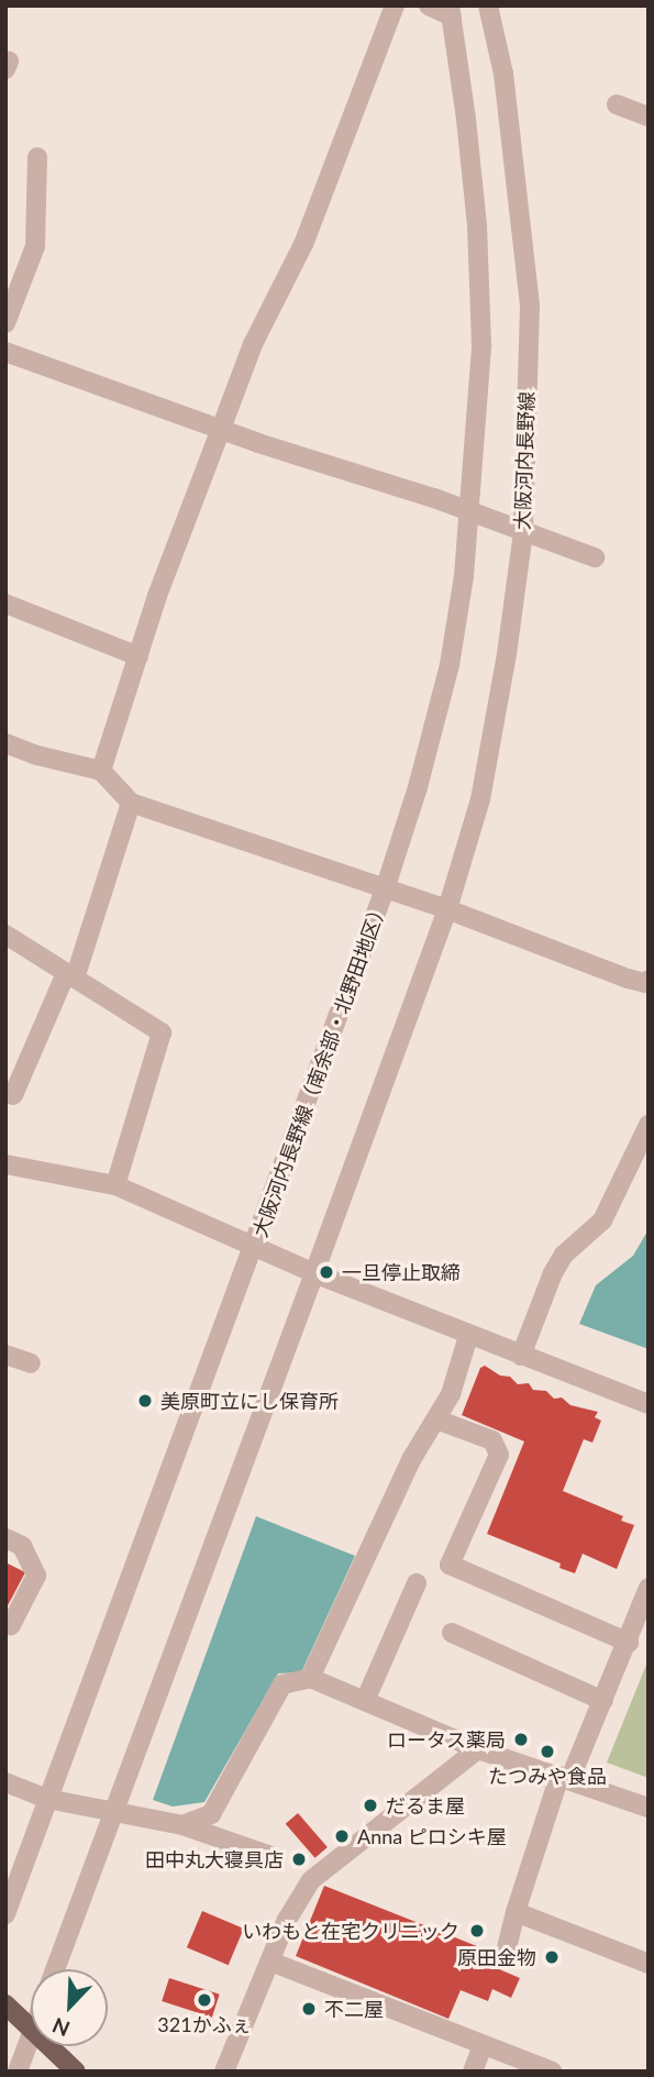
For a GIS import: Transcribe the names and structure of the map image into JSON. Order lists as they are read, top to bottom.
{
  "streets": {
    "street": ["大阪河内長野線", "大阪河内長野線（南余部・北野田地区）"]
  },
  "places": [
    "一旦停止取締",
    "美原町立にし保育所",
    "ロータス薬局",
    "たつみや食品",
    "だるま屋",
    "Anna ピロシキ屋",
    "田中丸大寝具店",
    "いわもと在宅クリニック",
    "原田金物",
    "321かふぇ",
    "不二屋"
  ],
  "north": "bottom left"
}
